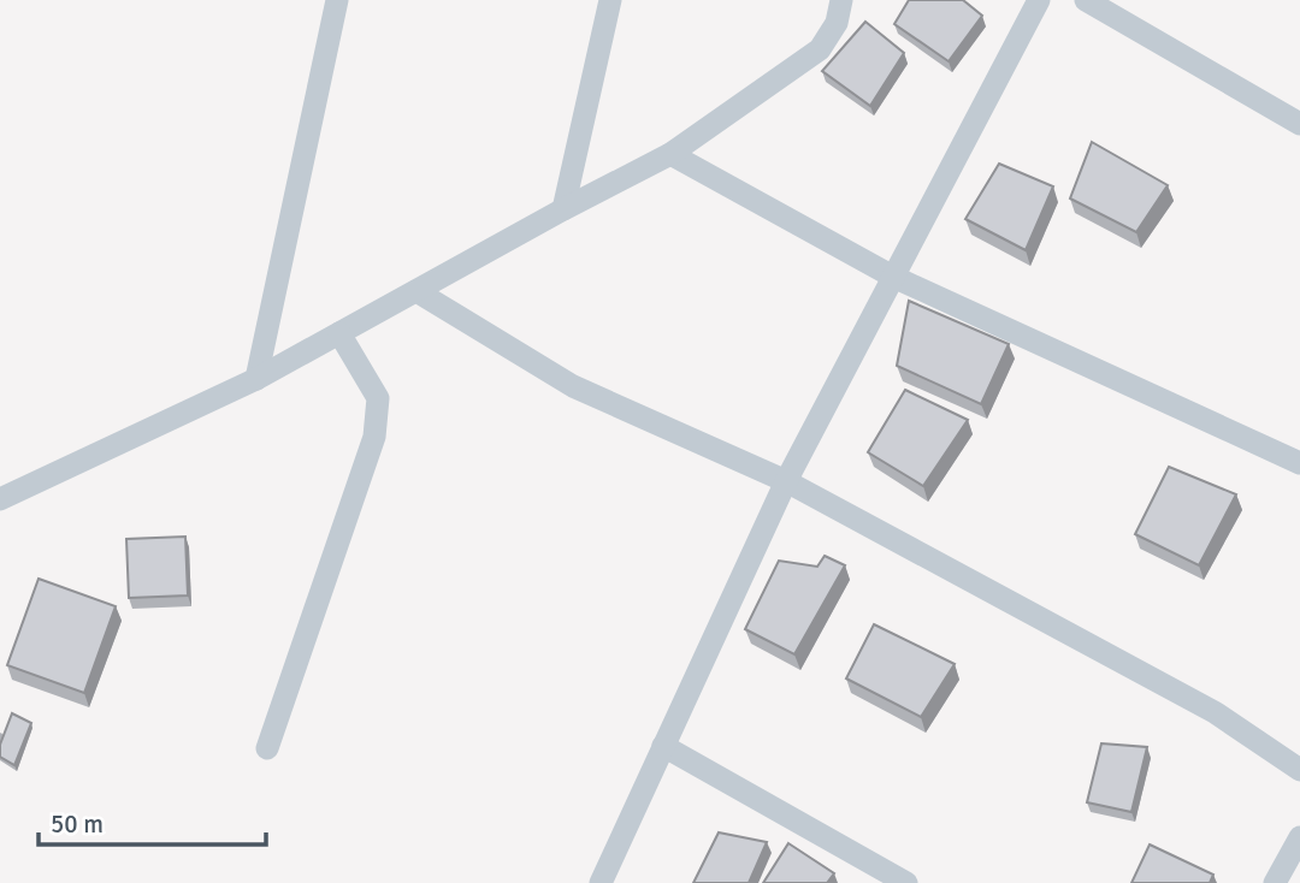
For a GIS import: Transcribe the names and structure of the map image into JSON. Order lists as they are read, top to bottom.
{
  "scale_bar": "50 m"
}
